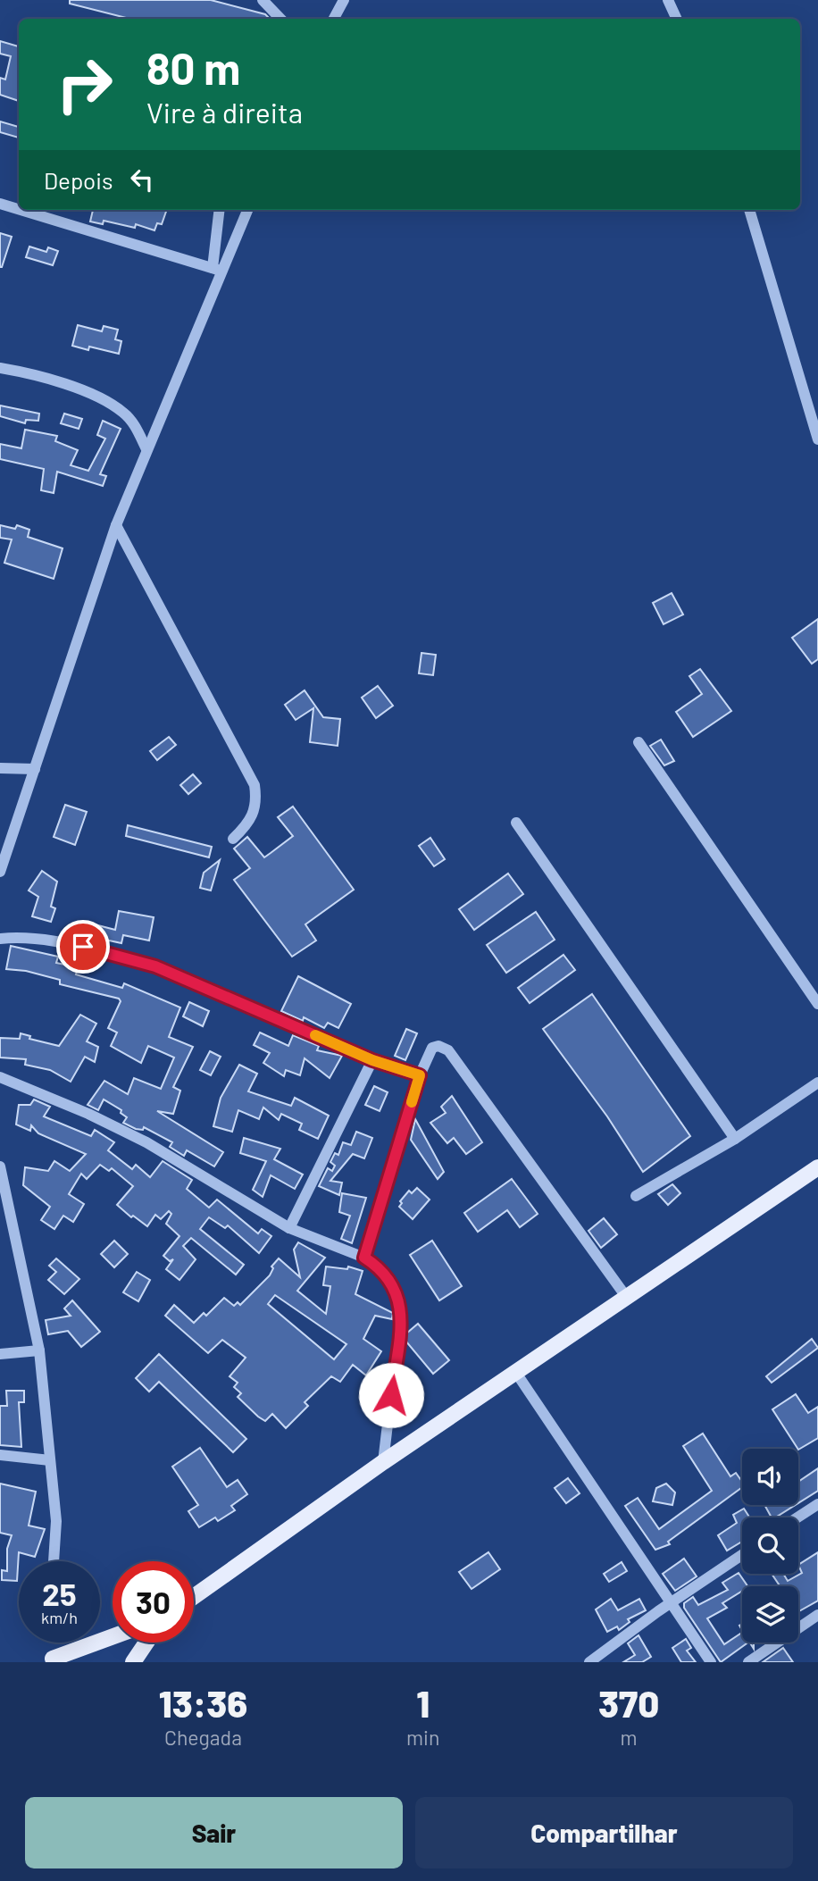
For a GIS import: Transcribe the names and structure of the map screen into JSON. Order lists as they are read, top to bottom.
{
  "page": {
    "turn": ["80 m", "Vire à direita"],
    "then": "Depois",
    "speed": "25 km/h",
    "limit": "30",
    "eta": [
      "13:36",
      "Chegada",
      "1",
      "min",
      "370",
      "m"
    ],
    "buttons": ["Sair", "Compartilhar"]
  }
}
